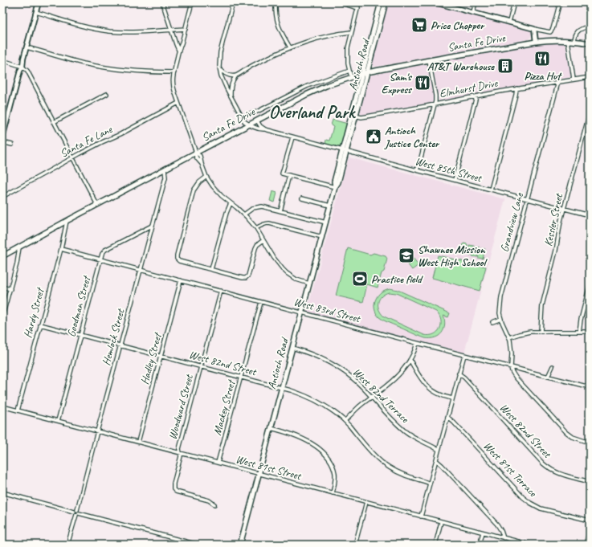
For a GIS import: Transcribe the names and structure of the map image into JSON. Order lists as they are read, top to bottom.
{
  "streets": {
    "main road": ["Santa Fe Drive", "Antioch Road"],
    "street": [
      "Elmhurst Drive",
      "Santa Fe Lane",
      "West 85th Street",
      "Kessler Street",
      "Grandview Lane",
      "Goodman Street",
      "West 83rd Street",
      "Hardy Street",
      "Hemlock Street",
      "Hadley Street",
      "West 82nd Street",
      "West 82nd Terrace",
      "Woodward Street",
      "Mackey Street",
      "West 81st Street",
      "West 81st Terrace"
    ]
  },
  "crossings": [
    ["Santa Fe Drive", "Antioch Road"],
    ["Santa Fe Drive", "West 85th Street"],
    ["Santa Fe Drive", "Hardy Street"],
    ["Santa Fe Drive", "Hemlock Street"],
    ["Antioch Road", "Elmhurst Drive"],
    ["Antioch Road", "West 85th Street"],
    ["Antioch Road", "West 83rd Street"],
    ["Antioch Road", "West 82nd Street"],
    ["Antioch Road", "West 82nd Terrace"],
    ["Antioch Road", "West 81st Street"],
    ["Elmhurst Drive", "Grandview Lane"],
    ["West 85th Street", "Kessler Street"],
    ["West 85th Street", "Grandview Lane"],
    ["Grandview Lane", "West 83rd Street"],
    ["Goodman Street", "West 83rd Street"],
    ["Goodman Street", "Hemlock Street"],
    ["Goodman Street", "West 82nd Street"],
    ["Goodman Street", "West 81st Street"],
    ["West 83rd Street", "Hardy Street"],
    ["West 83rd Street", "Hemlock Street"],
    ["West 83rd Street", "Hadley Street"],
    ["West 83rd Street", "Woodward Street"],
    ["West 83rd Street", "Mackey Street"],
    ["Hardy Street", "West 82nd Street"],
    ["Hardy Street", "West 81st Street"],
    ["Hemlock Street", "West 82nd Street"],
    ["Hemlock Street", "West 81st Street"],
    ["Hadley Street", "West 82nd Street"],
    ["Hadley Street", "West 81st Street"],
    ["West 82nd Street", "Woodward Street"],
    ["West 82nd Street", "Mackey Street"],
    ["Woodward Street", "West 81st Street"],
    ["Mackey Street", "West 81st Street"]
  ],
  "districts": ["Overland Park"],
  "places": {
    "supermarket": ["Price Chopper"],
    "restaurant": ["Pizza Hut", "Sam's Express"],
    "building": ["AT&T Warehouse"],
    "public building": ["Antioch Justice Center"],
    "school or university": ["Shawnee Mission West High School"],
    "sports": ["Practice field"]
  }
}
